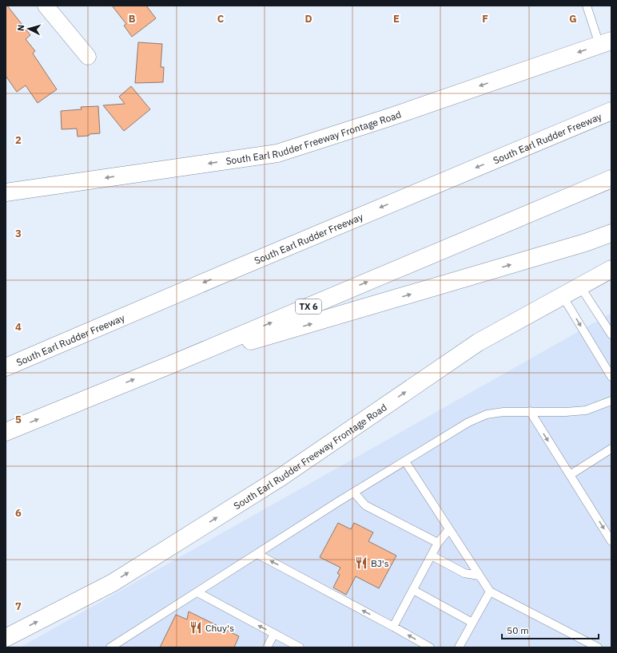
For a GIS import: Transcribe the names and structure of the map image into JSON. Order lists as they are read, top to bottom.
{
  "streets": {
    "main road": ["South Earl Rudder Freeway Frontage Road", "South Earl Rudder Freeway", "TX 6"]
  },
  "places": {
    "restaurant": ["BJ's", "Chuy's"]
  },
  "scale_bar": "50 m",
  "north": "left",
  "grid": {
    "columns": [
      "B",
      "C",
      "D",
      "E",
      "F",
      "G"
    ],
    "rows": [
      "2",
      "3",
      "4",
      "5",
      "6",
      "7"
    ]
  }
}
